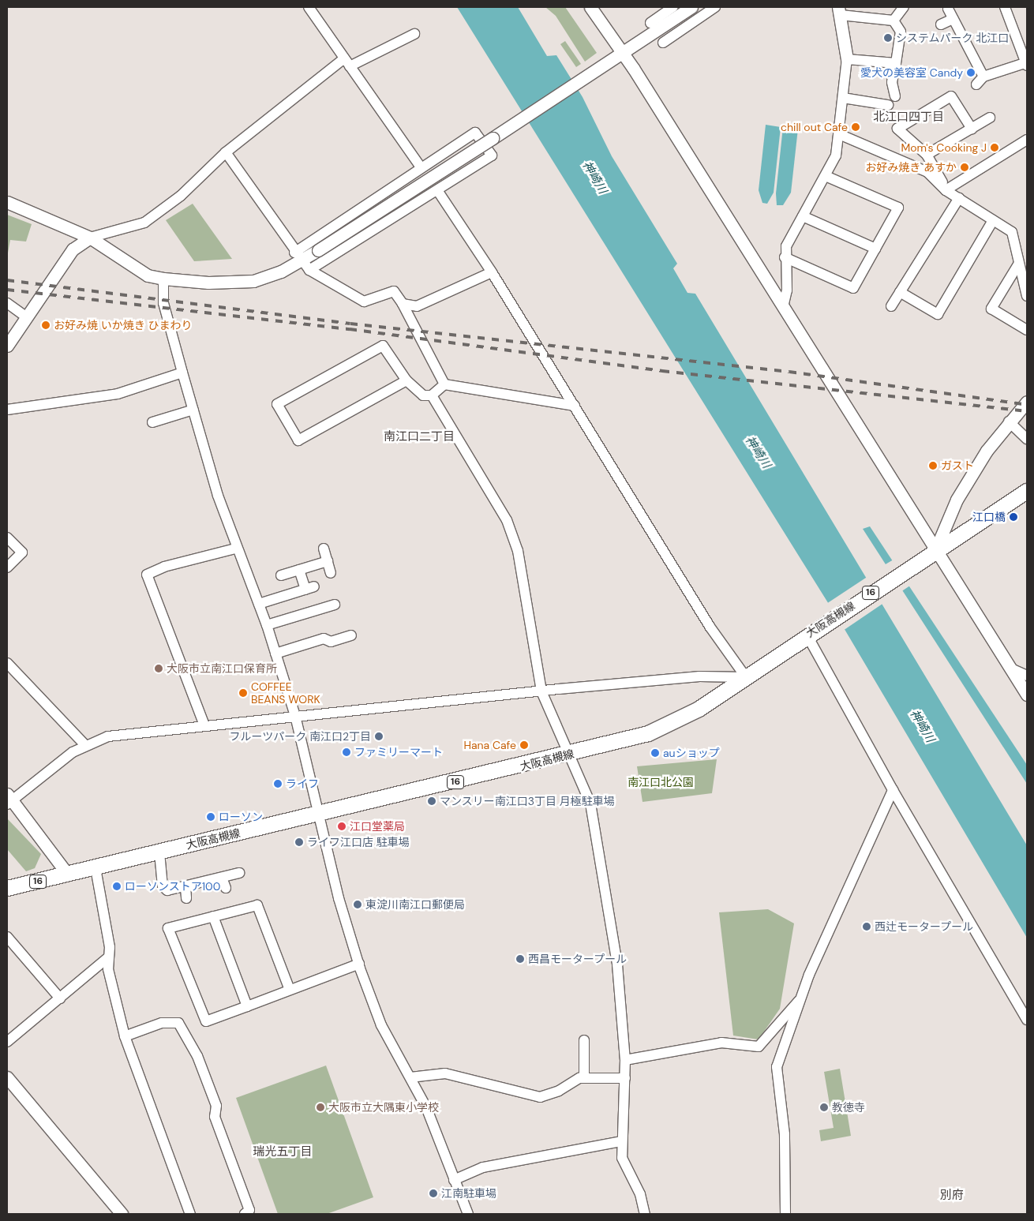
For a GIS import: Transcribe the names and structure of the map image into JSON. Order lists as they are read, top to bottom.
{
  "streets": {
    "main road": ["16", "大阪高槻線"]
  },
  "districts": [
    "北江口四丁目",
    "南江口二丁目",
    "瑞光五丁目",
    "別府"
  ],
  "water": ["神崎川"],
  "parks": ["南江口北公園"],
  "places": [
    "システムパーク 北江口",
    "愛犬の美容室 Candy",
    "chill out Cafe",
    "Mom's Cooking J",
    "お好み焼き あすか",
    "お好み焼 いか焼き ひまわり",
    "ガスト",
    "江口橋",
    "大阪市立南江口保育所",
    "COFFEE BEANS WORK",
    "フルーツパーク 南江口2丁目",
    "Hana Cafe",
    "ファミリーマート",
    "auショップ",
    "ライフ",
    "マンスリー南江口3丁目 月極駐車場",
    "ローソン",
    "江口堂薬局",
    "ライフ江口店 駐車場",
    "ローソンストア100",
    "東淀川南江口郵便局",
    "西辻モータープール",
    "西昌モータープール",
    "大阪市立大隅東小学校",
    "教徳寺",
    "江南駐車場"
  ]
}
